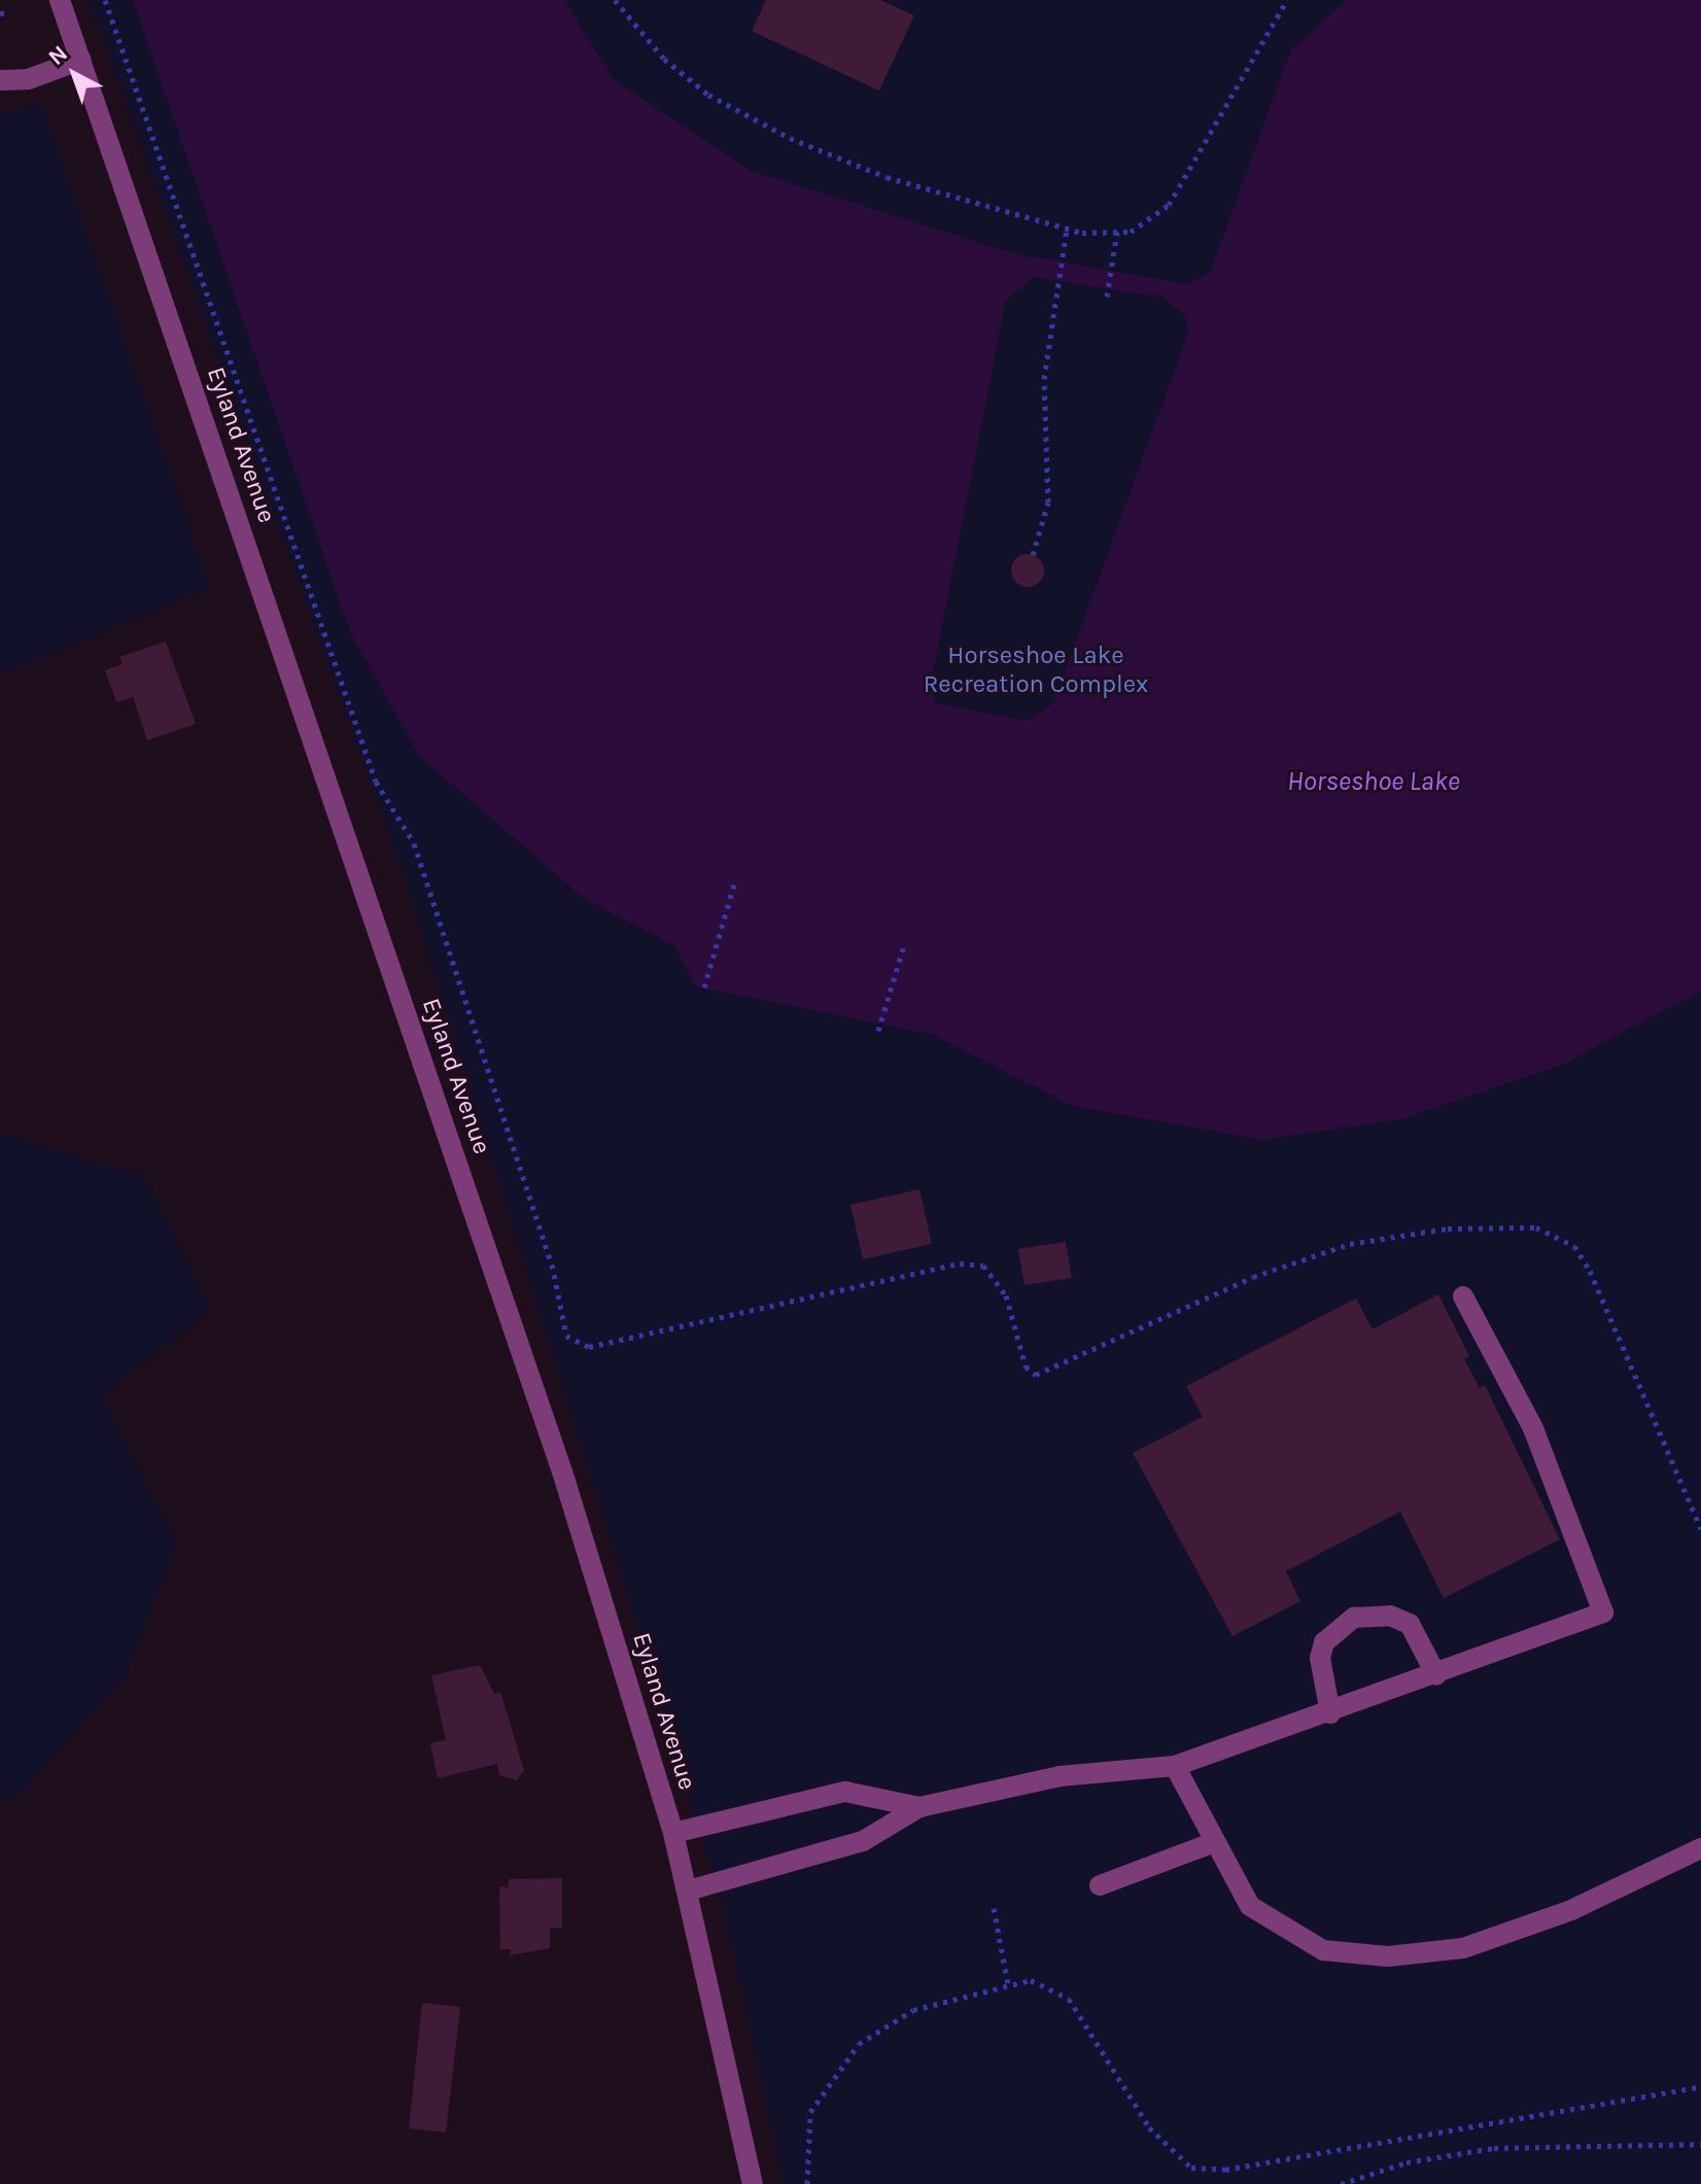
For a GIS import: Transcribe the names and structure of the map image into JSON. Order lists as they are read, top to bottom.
{
  "streets": {
    "street": ["Eyland Avenue"]
  },
  "water": ["Horseshoe Lake"],
  "parks": ["Horseshoe Lake Recreation Complex"],
  "north": "top left"
}
